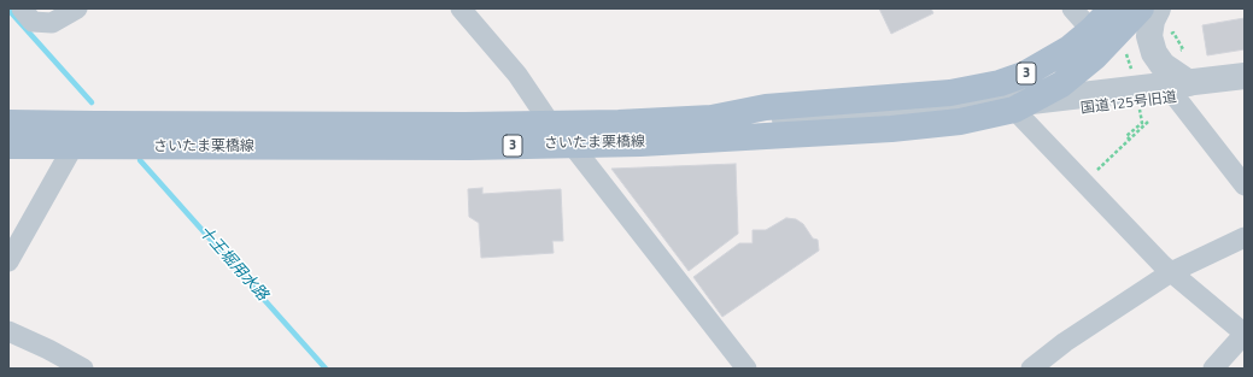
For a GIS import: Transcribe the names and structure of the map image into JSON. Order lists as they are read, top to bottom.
{
  "streets": {
    "main road": ["3", "さいたま栗橋線"],
    "street": ["国道125号旧道"]
  },
  "crossings": [
    ["国道125号旧道", "さいたま栗橋線"]
  ],
  "water": ["十王堀用水路"]
}
